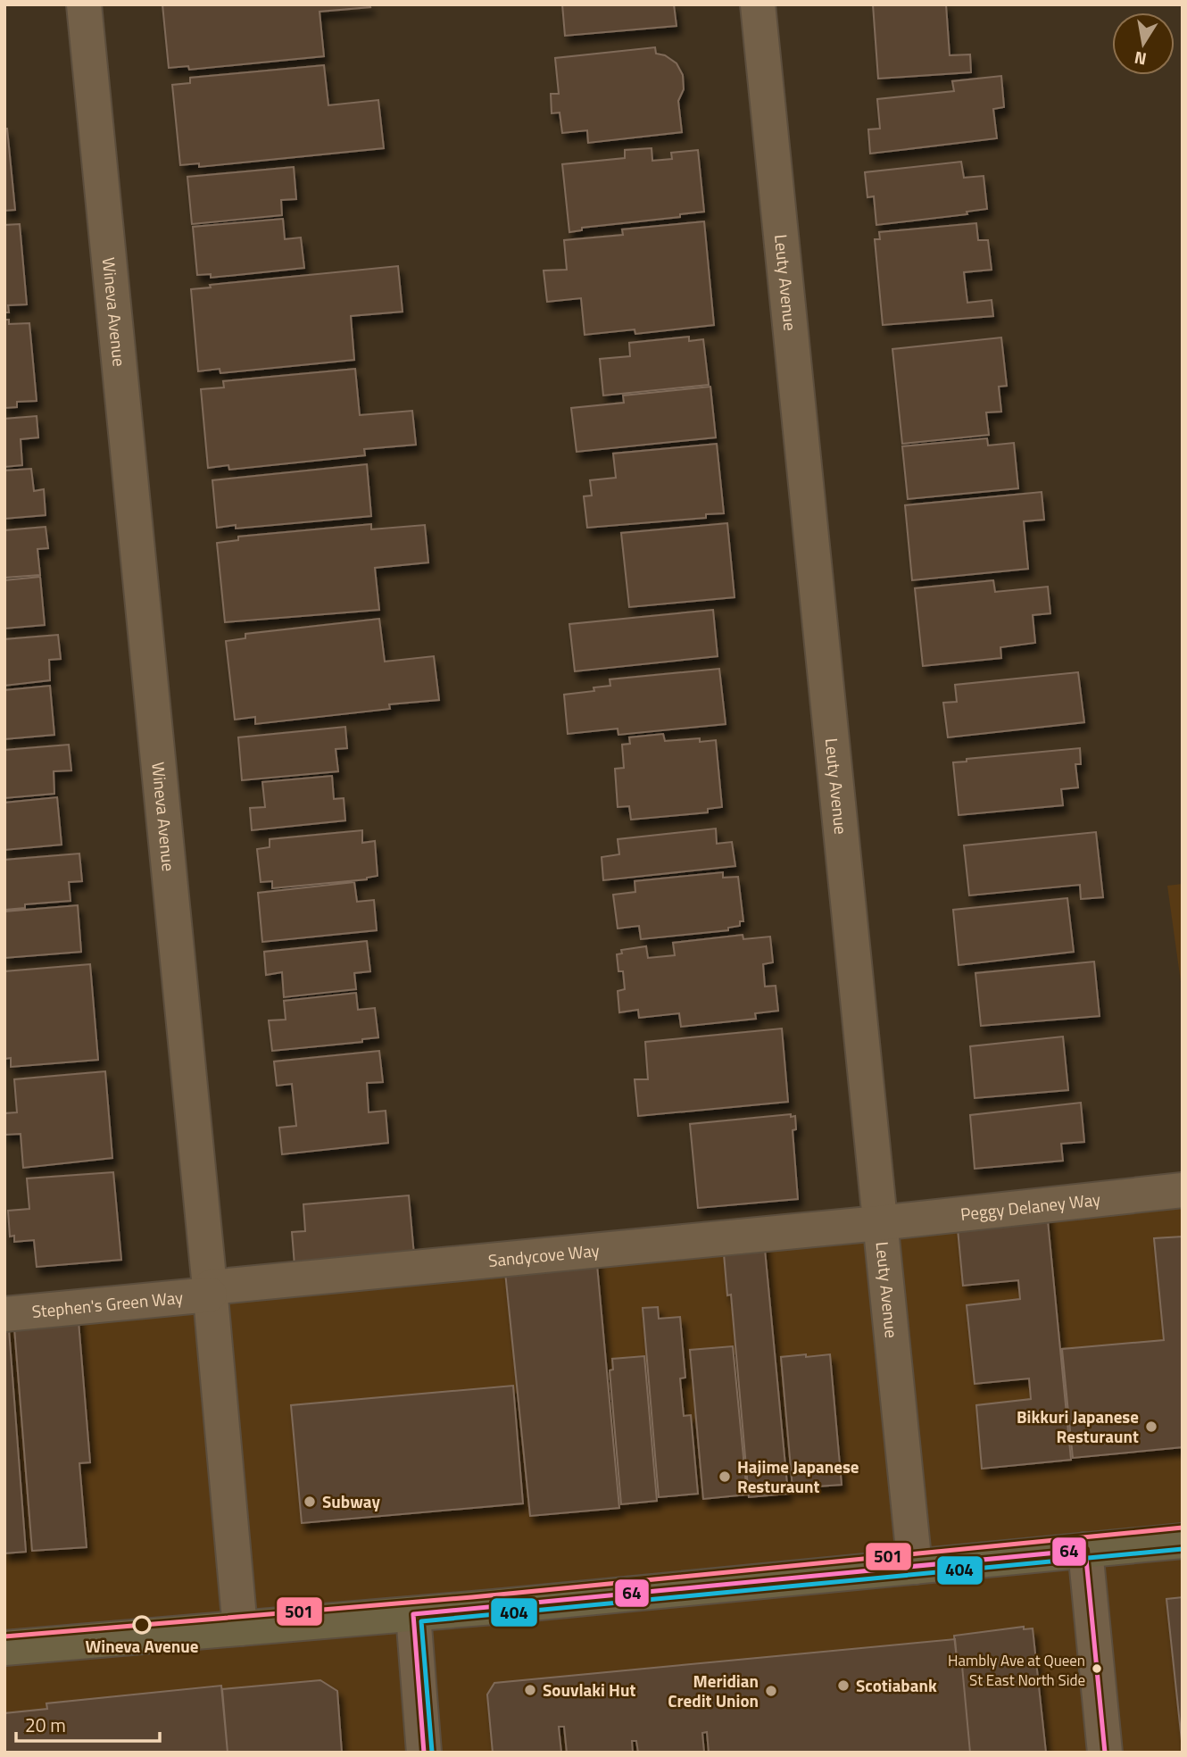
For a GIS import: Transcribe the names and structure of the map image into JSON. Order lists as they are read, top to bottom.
{
  "streets": {
    "street": [
      "Leuty Avenue",
      "Wineva Avenue",
      "Peggy Delaney Way",
      "Sandycove Way",
      "Stephen's Green Way"
    ]
  },
  "crossings": [
    ["Leuty Avenue", "Peggy Delaney Way"],
    ["Leuty Avenue", "Sandycove Way"],
    ["Wineva Avenue", "Sandycove Way"],
    ["Wineva Avenue", "Stephen's Green Way"],
    ["Peggy Delaney Way", "Sandycove Way"],
    ["Sandycove Way", "Stephen's Green Way"]
  ],
  "places": [
    "Bikkuri Japanese Resturaunt",
    "Hajime Japanese Resturaunt",
    "Subway",
    "Wineva Avenue",
    "Hambly Ave at Queen St East North Side",
    "Scotiabank",
    "Souvlaki Hut",
    "Meridian Credit Union"
  ],
  "lines": ["transit line 501", "transit line 404", "transit line 64"],
  "scale_bar": "20 m",
  "north": "bottom"
}
